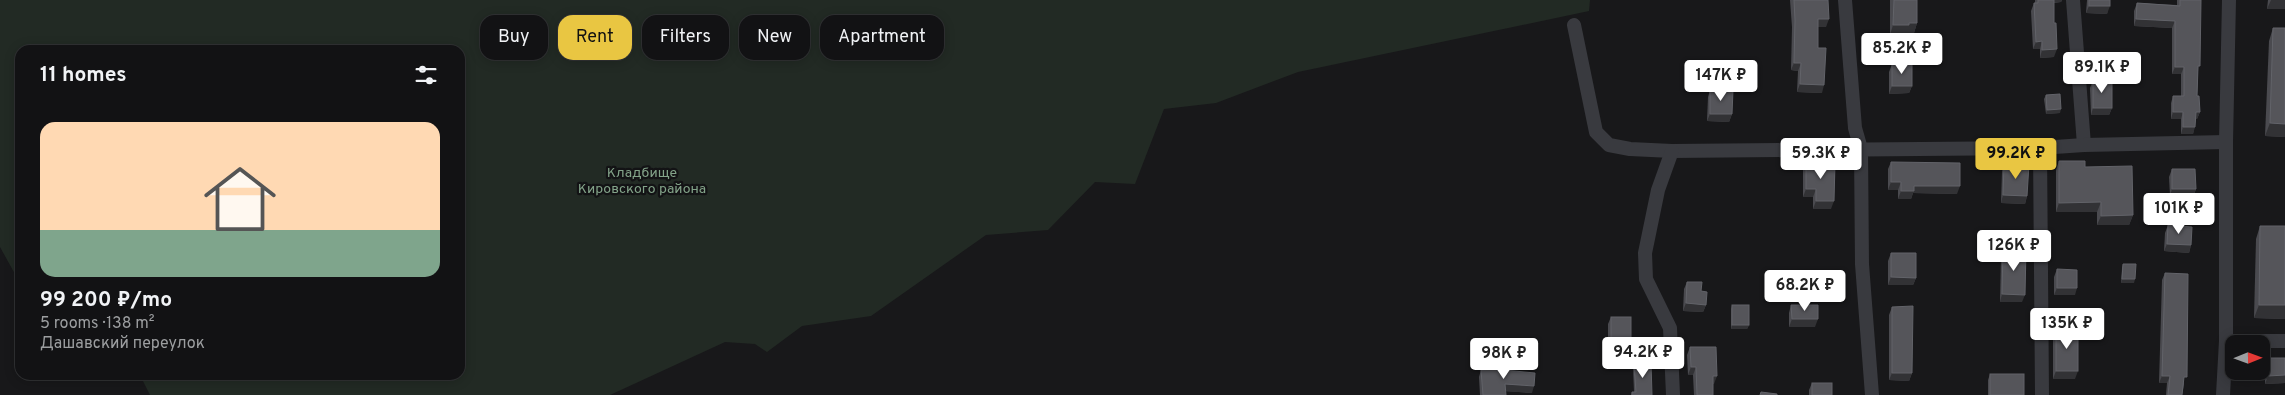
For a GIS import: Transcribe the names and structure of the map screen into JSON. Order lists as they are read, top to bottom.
{
  "parks": ["Кладбище Кировского района"],
  "north": "right",
  "page": {
    "chip": [
      "Buy",
      "Rent",
      "Filters",
      "New",
      "Apartment"
    ],
    "price": [
      "85.2K ₽",
      "89.1K ₽",
      "147K ₽",
      "59.3K ₽",
      "99.2K ₽",
      "101K ₽",
      "126K ₽",
      "68.2K ₽",
      "135K ₽",
      "94.2K ₽",
      "98K ₽"
    ],
    "heading": "11 homes",
    "list": [
      {
        "name": "99 200 ₽/mo",
        "note": "5 rooms · 138 m² · Дашавский переулок"
      }
    ]
  }
}
